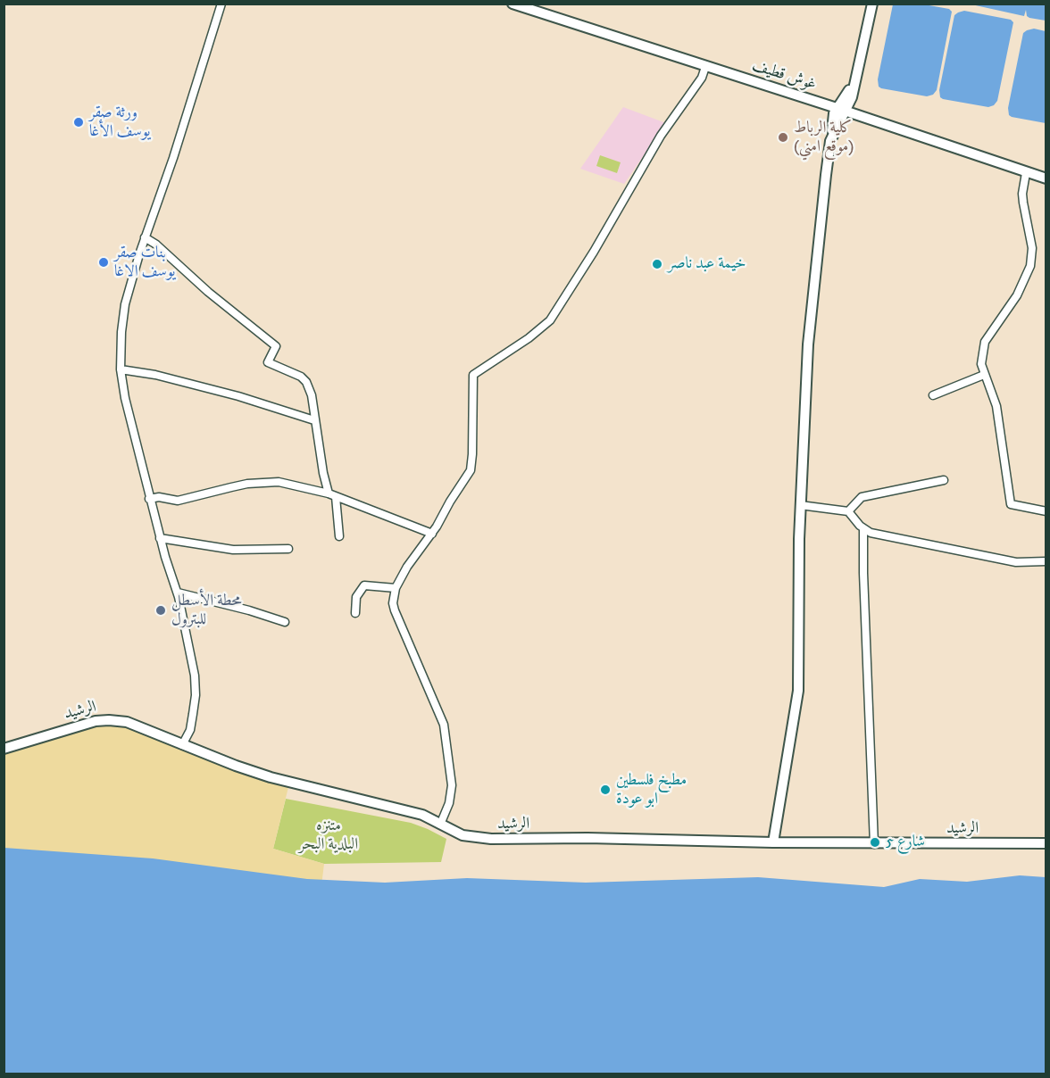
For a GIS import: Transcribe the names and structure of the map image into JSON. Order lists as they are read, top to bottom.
{
  "streets": {
    "main road": ["غوش قطيف", "الرشيد"]
  },
  "parks": ["متنزه البلدية البحر"],
  "places": [
    "ورثة صقر يوسف الأغا",
    "كلية الرباط (موقع امني)",
    "بنات صقر يوسف الاغا",
    "خيمة عبد ناصر",
    "محطة الأسطل للبترول",
    "مطبخ فلسطين ابو عودة",
    "شارع 5"
  ]
}
